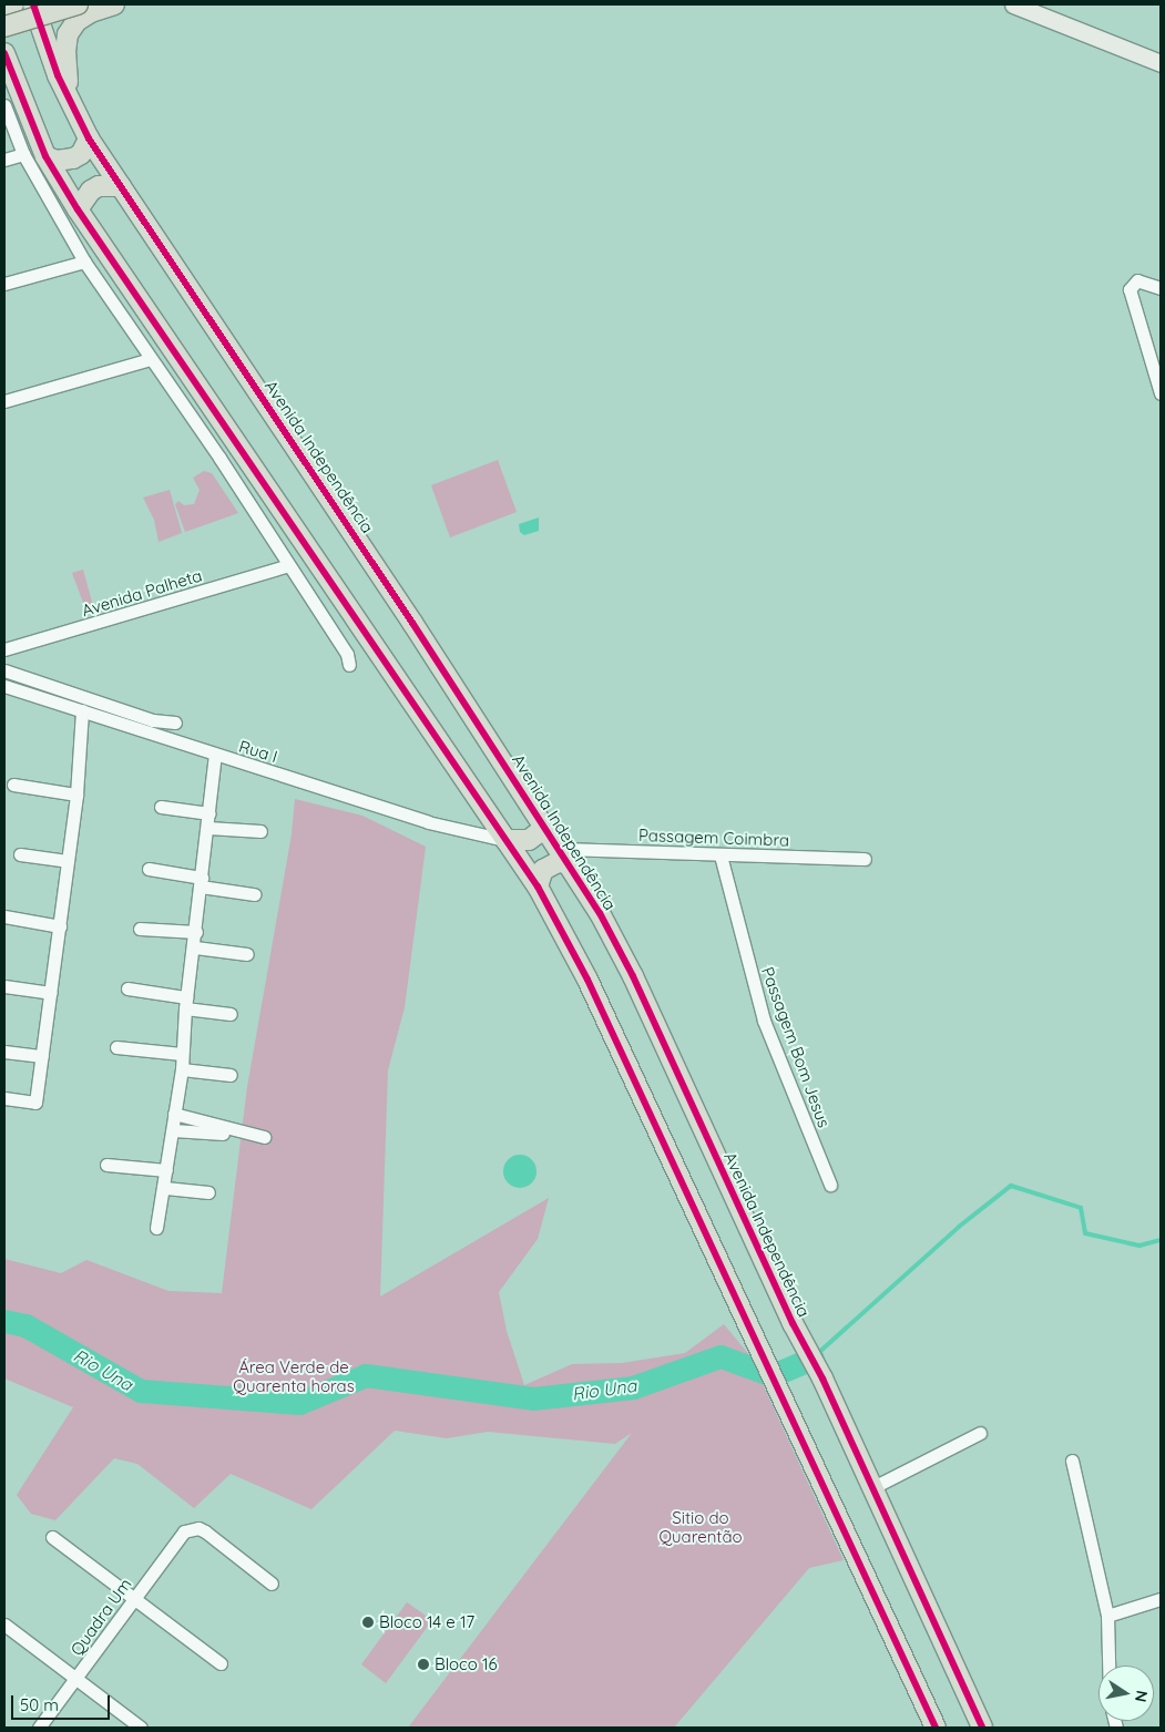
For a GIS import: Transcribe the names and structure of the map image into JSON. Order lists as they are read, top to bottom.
{
  "streets": {
    "main road": ["Avenida Independência"],
    "street": [
      "Avenida Palheta",
      "Rua I",
      "Passagem Coimbra",
      "Passagem Bom Jesus",
      "Quadra Um"
    ]
  },
  "crossings": [
    ["Avenida Independência", "Passagem Coimbra"],
    ["Passagem Coimbra", "Passagem Bom Jesus"]
  ],
  "water": ["Rio Una"],
  "parks": ["Área Verde de Quarenta horas", "Sitio do Quarentão"],
  "places": ["Bloco 14 e 17", "Bloco 16"],
  "scale_bar": "50 m",
  "north": "right"
}
